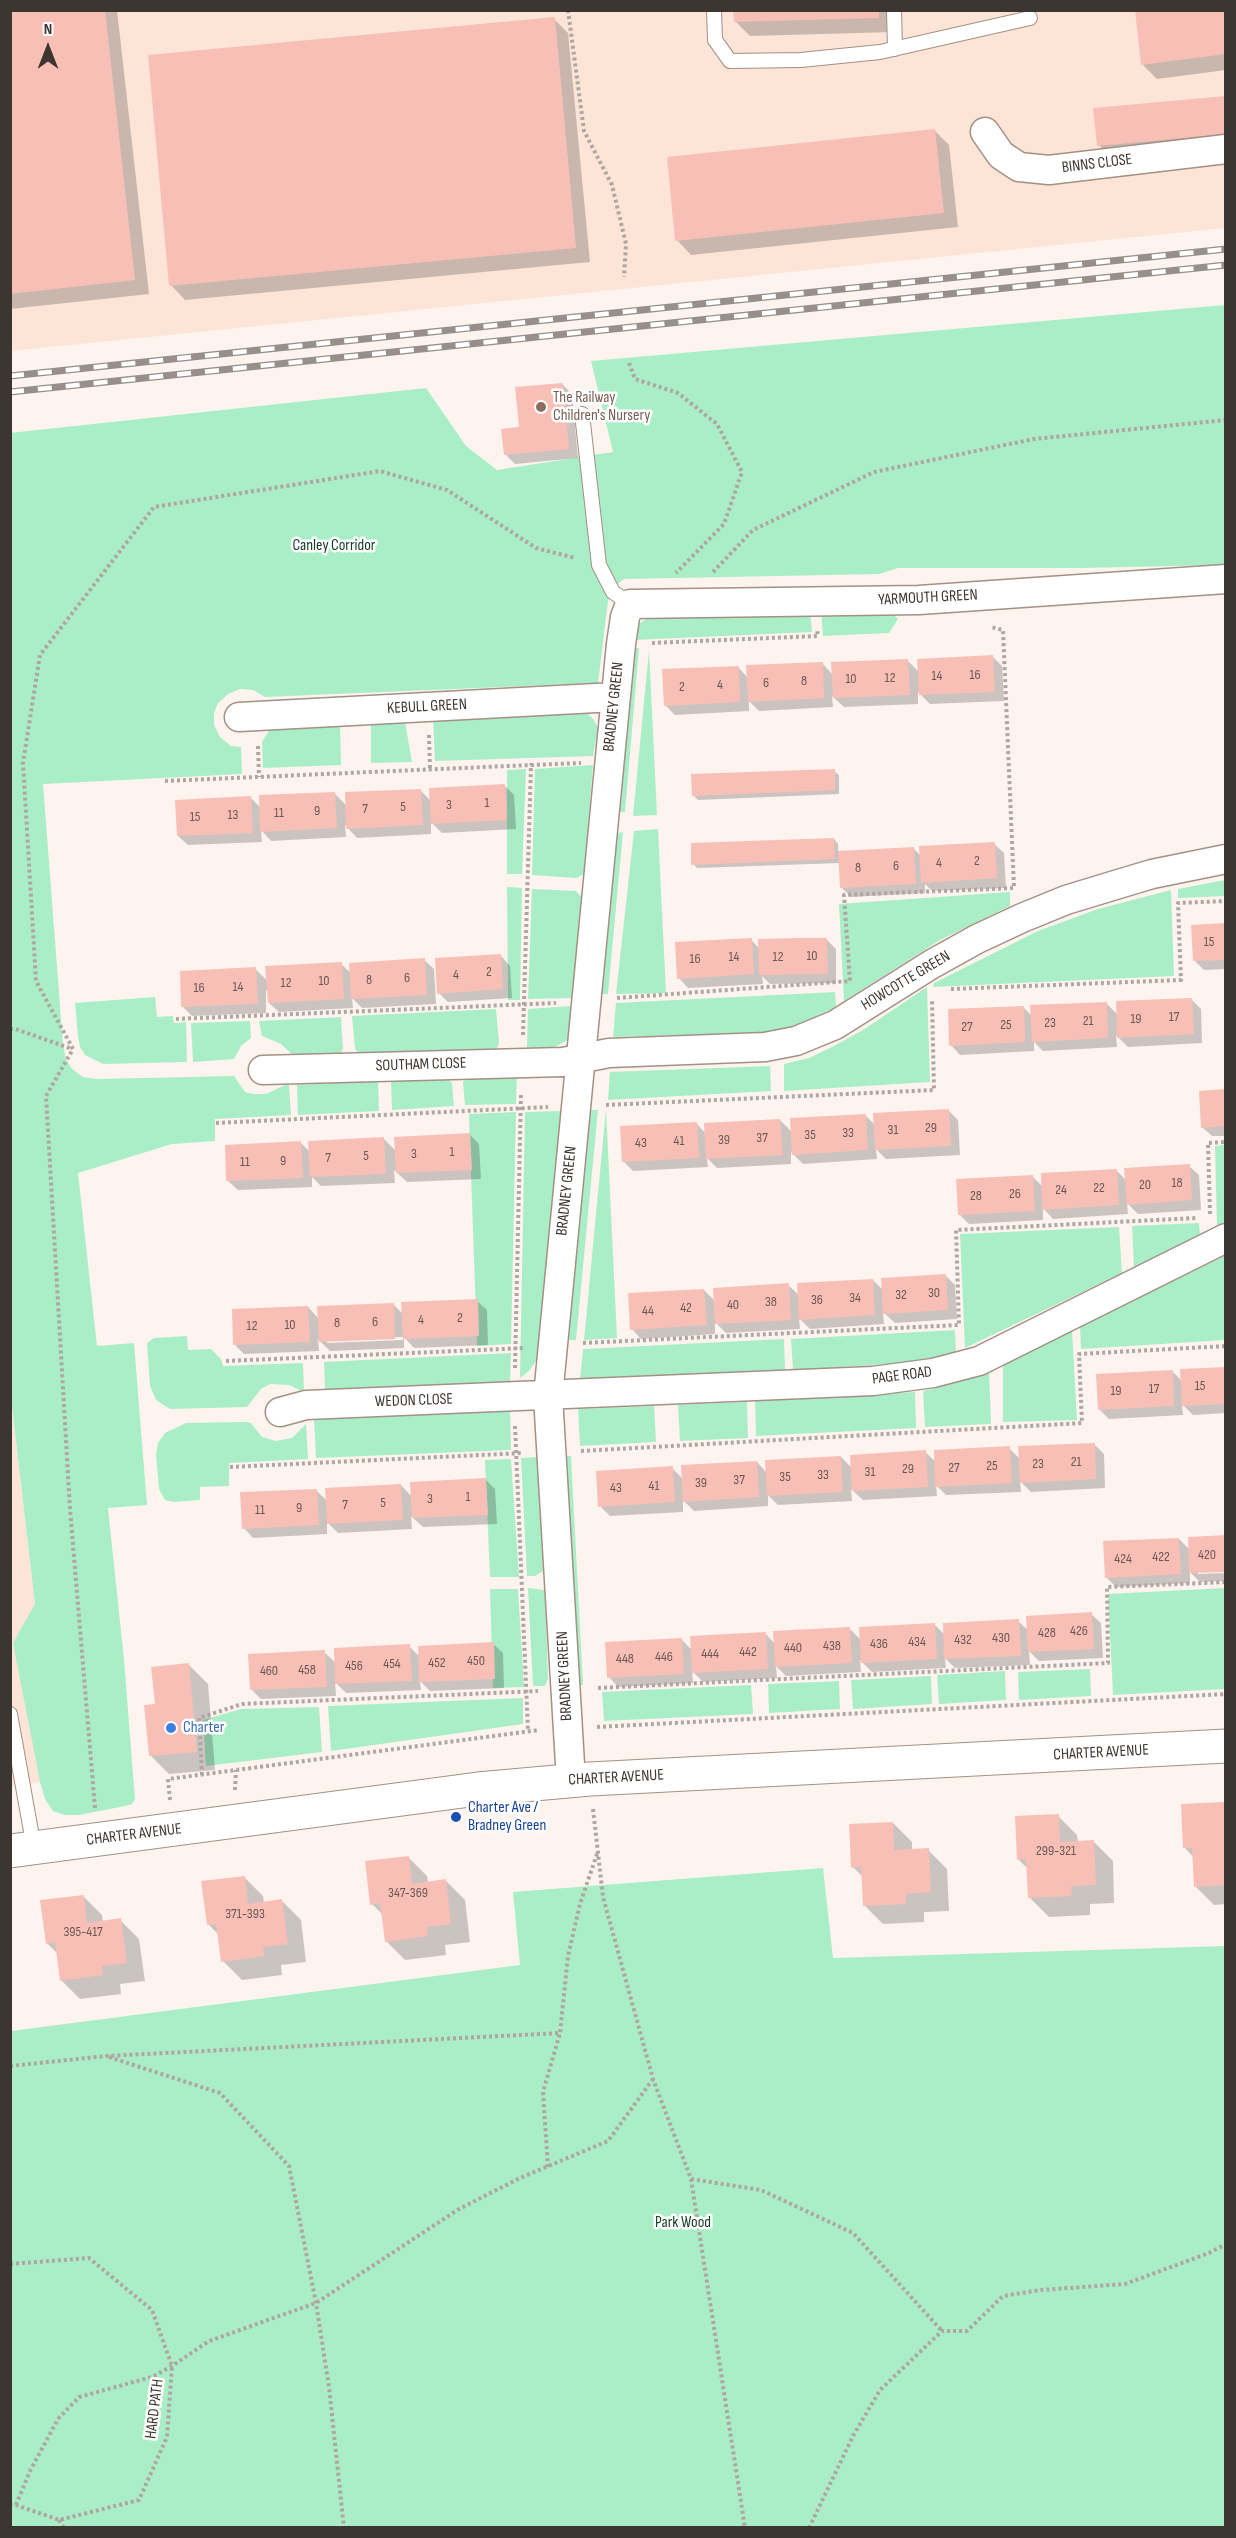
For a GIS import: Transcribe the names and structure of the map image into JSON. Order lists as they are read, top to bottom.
{
  "streets": {
    "street": [
      "BINNS CLOSE",
      "YARMOUTH GREEN",
      "KEBULL GREEN",
      "BRADNEY GREEN",
      "HOWCOTTE GREEN",
      "SOUTHAM CLOSE",
      "PAGE ROAD",
      "WEDON CLOSE",
      "CHARTER AVENUE"
    ],
    "path": ["HARD PATH"]
  },
  "crossings": [
    ["YARMOUTH GREEN", "BRADNEY GREEN"],
    ["KEBULL GREEN", "BRADNEY GREEN"],
    ["BRADNEY GREEN", "HOWCOTTE GREEN"],
    ["BRADNEY GREEN", "SOUTHAM CLOSE"],
    ["BRADNEY GREEN", "PAGE ROAD"],
    ["BRADNEY GREEN", "WEDON CLOSE"],
    ["BRADNEY GREEN", "CHARTER AVENUE"],
    ["HOWCOTTE GREEN", "SOUTHAM CLOSE"],
    ["PAGE ROAD", "WEDON CLOSE"]
  ],
  "parks": ["Canley Corridor", "Park Wood"],
  "places": ["The Railway Children's Nursery", "Charter", "Charter Ave / Bradney Green"],
  "house_numbers": [
    "16",
    "14",
    "12",
    "10",
    "8",
    "6",
    "4",
    "2",
    "1",
    "3",
    "5",
    "7",
    "9",
    "11",
    "13",
    "15",
    "2",
    "4",
    "6",
    "8",
    "15",
    "10",
    "14",
    "12",
    "16",
    "2",
    "4",
    "6",
    "8",
    "10",
    "12",
    "14",
    "16",
    "17",
    "19",
    "21",
    "23",
    "25",
    "27",
    "29",
    "31",
    "33",
    "35",
    "37",
    "39",
    "41",
    "43",
    "1",
    "3",
    "5",
    "7",
    "9",
    "11",
    "18",
    "20",
    "22",
    "24",
    "26",
    "28",
    "30",
    "32",
    "34",
    "36",
    "38",
    "40",
    "42",
    "44",
    "2",
    "4",
    "6",
    "8",
    "10",
    "12",
    "15",
    "17",
    "19",
    "21",
    "23",
    "25",
    "27",
    "29",
    "31",
    "33",
    "35",
    "37",
    "39",
    "41",
    "43",
    "1",
    "3",
    "5",
    "7",
    "9",
    "11",
    "420",
    "422",
    "424",
    "426",
    "428",
    "430",
    "432",
    "434",
    "436",
    "438",
    "440",
    "442",
    "444",
    "446",
    "448",
    "450",
    "452",
    "454",
    "456",
    "458",
    "460",
    "299-321",
    "347-369",
    "371-393",
    "395-417"
  ],
  "north": "top"
}
